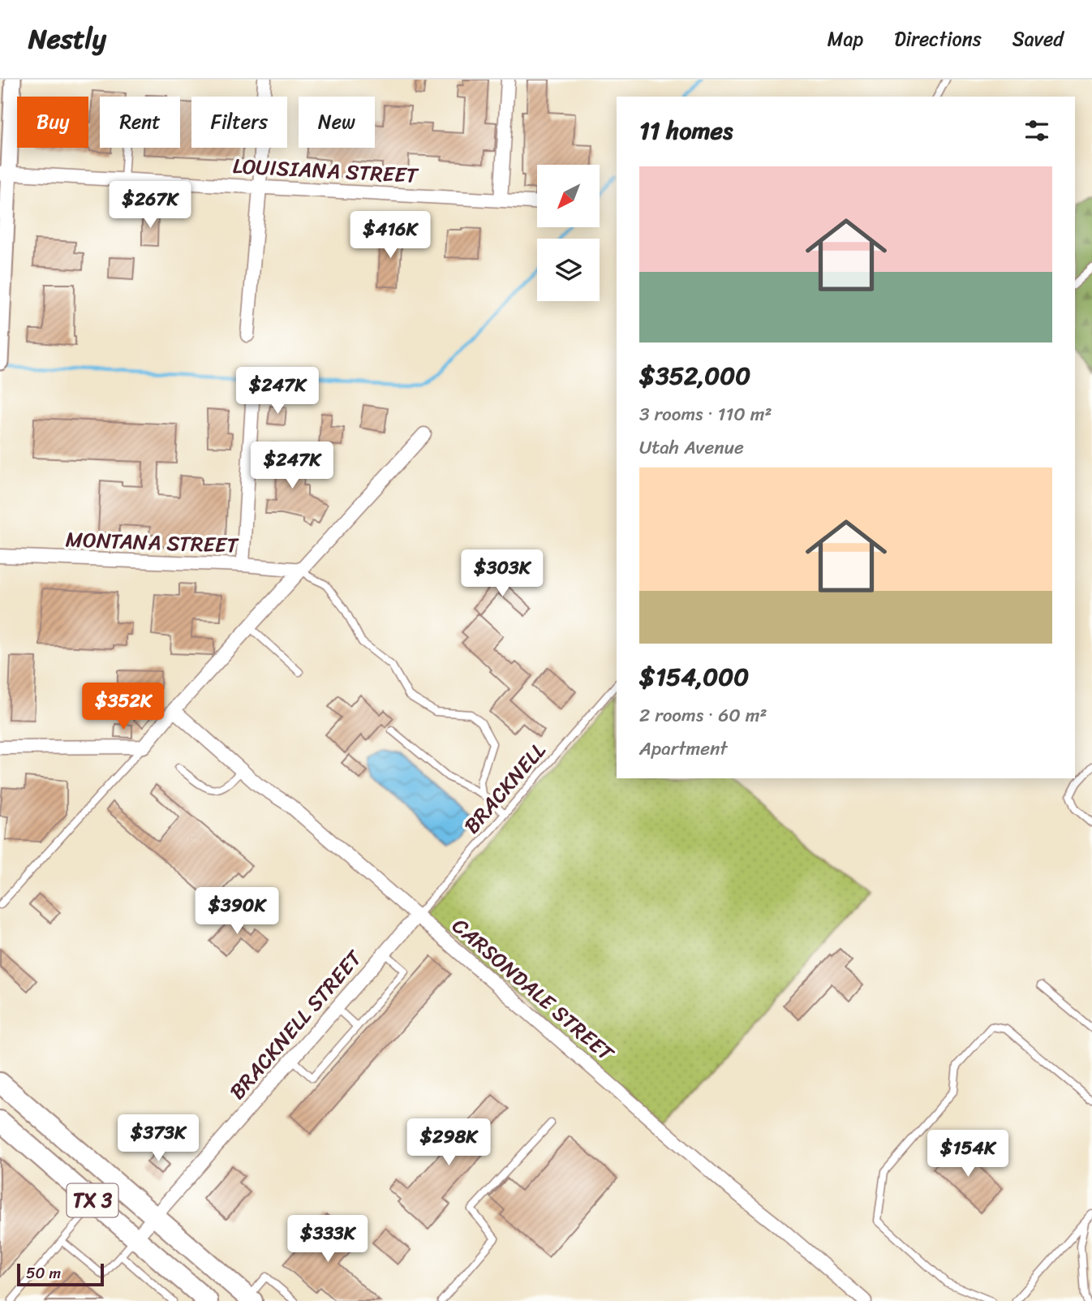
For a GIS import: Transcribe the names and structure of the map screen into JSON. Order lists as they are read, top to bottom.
{
  "streets": {
    "main road": ["TX 3"],
    "street": [
      "LOUISIANA STREET",
      "MONTANA STREET",
      "CARSONDALE STREET",
      "BRACKNELL STREET"
    ],
    "lane": ["BRACKNELL"]
  },
  "crossings": [
    ["BRACKNELL", "CARSONDALE STREET"],
    ["BRACKNELL", "BRACKNELL STREET"],
    ["CARSONDALE STREET", "BRACKNELL STREET"],
    ["BRACKNELL STREET", "TX 3"]
  ],
  "scale_bar": "50 m",
  "north": "bottom left",
  "page": {
    "header": "Nestly",
    "nav": ["Map", "Directions", "Saved"],
    "chip": [
      "Buy",
      "Rent",
      "Filters",
      "New"
    ],
    "heading": "11 homes",
    "list": [
      {
        "name": "$352,000",
        "note": "3 rooms · 110 m² · Utah Avenue"
      },
      {
        "name": "$154,000",
        "note": "2 rooms · 60 m² · Apartment"
      }
    ],
    "price": [
      "$267K",
      "$416K",
      "$247K",
      "$247K",
      "$303K",
      "$352K",
      "$390K",
      "$373K",
      "$298K",
      "$154K",
      "$333K"
    ],
    "scale": "50 m"
  }
}
